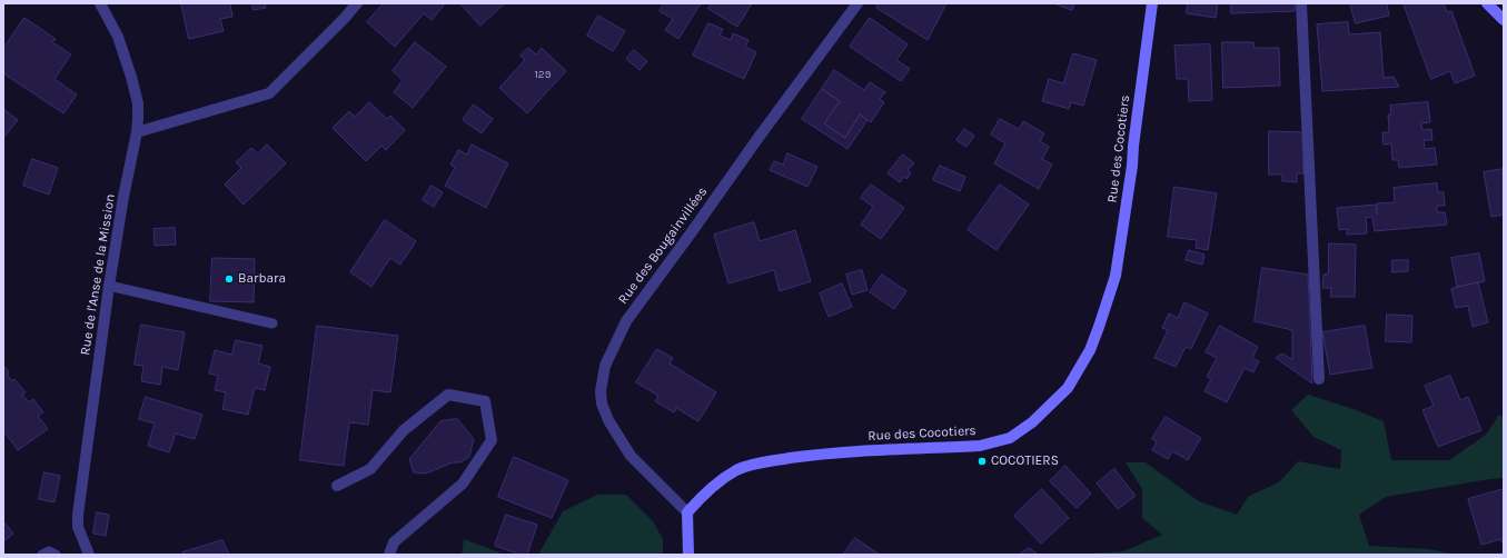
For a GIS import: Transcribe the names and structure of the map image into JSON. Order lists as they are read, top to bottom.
{
  "streets": {
    "street": ["Rue des Cocotiers", "Rue des Bougainvillées", "Rue de l'Anse de la Mission"]
  },
  "crossings": [
    ["Rue des Cocotiers", "Rue des Bougainvillées"]
  ],
  "places": ["Barbara", "COCOTIERS"],
  "house_numbers": ["129"]
}
